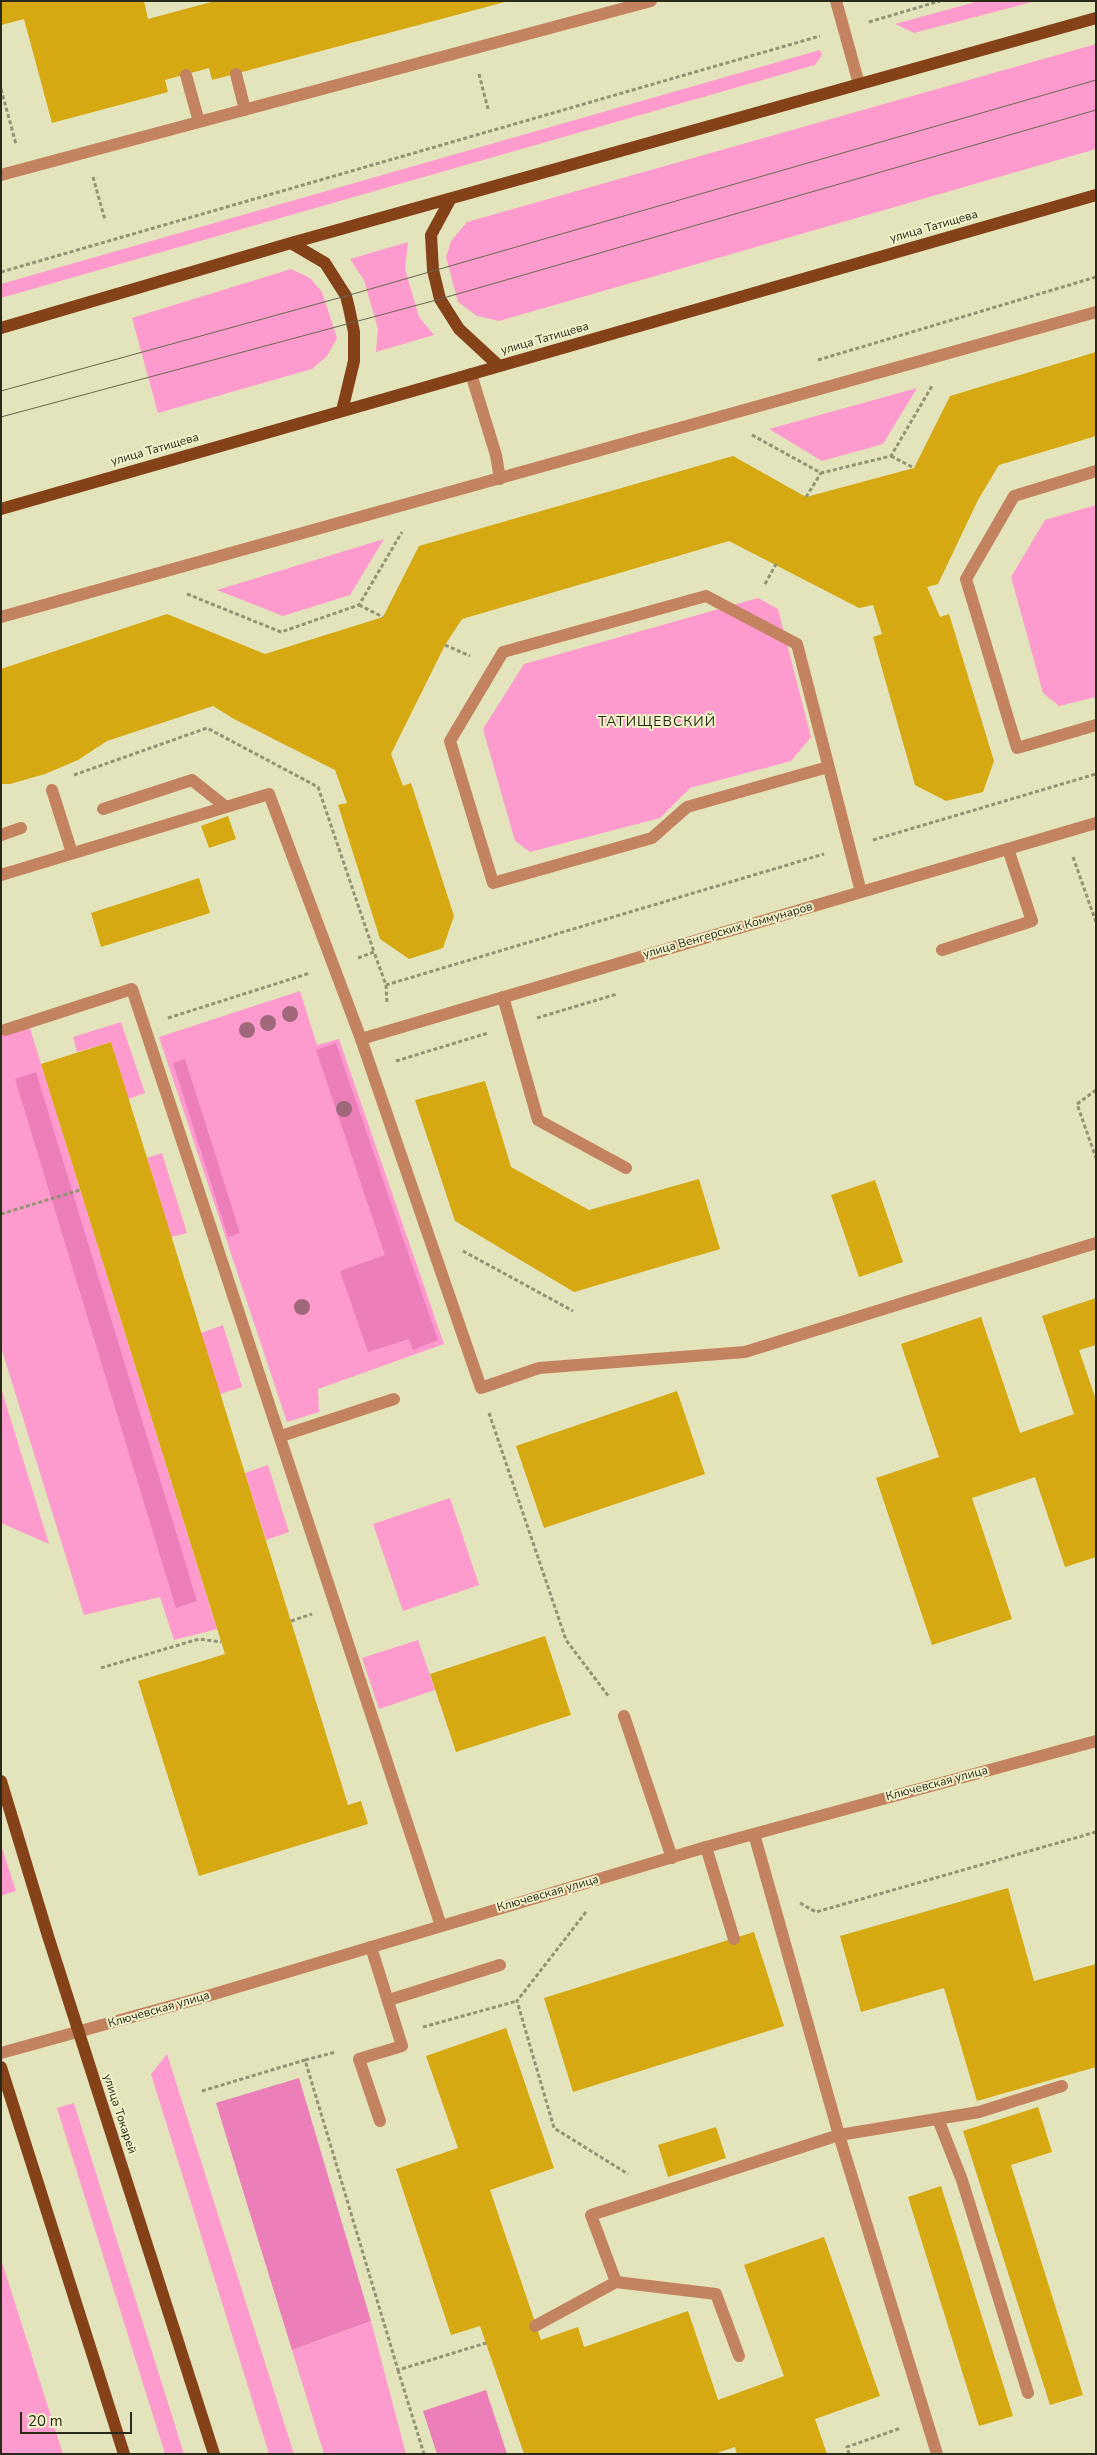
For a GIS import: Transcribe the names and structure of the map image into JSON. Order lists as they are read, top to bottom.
{
  "streets": {
    "main road": ["улица Татищева", "улица Токарей"],
    "street": ["улица Венгерских Коммунаров", "Ключевская улица"]
  },
  "crossings": [
    ["Ключевская улица", "улица Токарей"]
  ],
  "districts": ["ТАТИЩЕВСКИЙ"],
  "scale_bar": "20 m"
}
